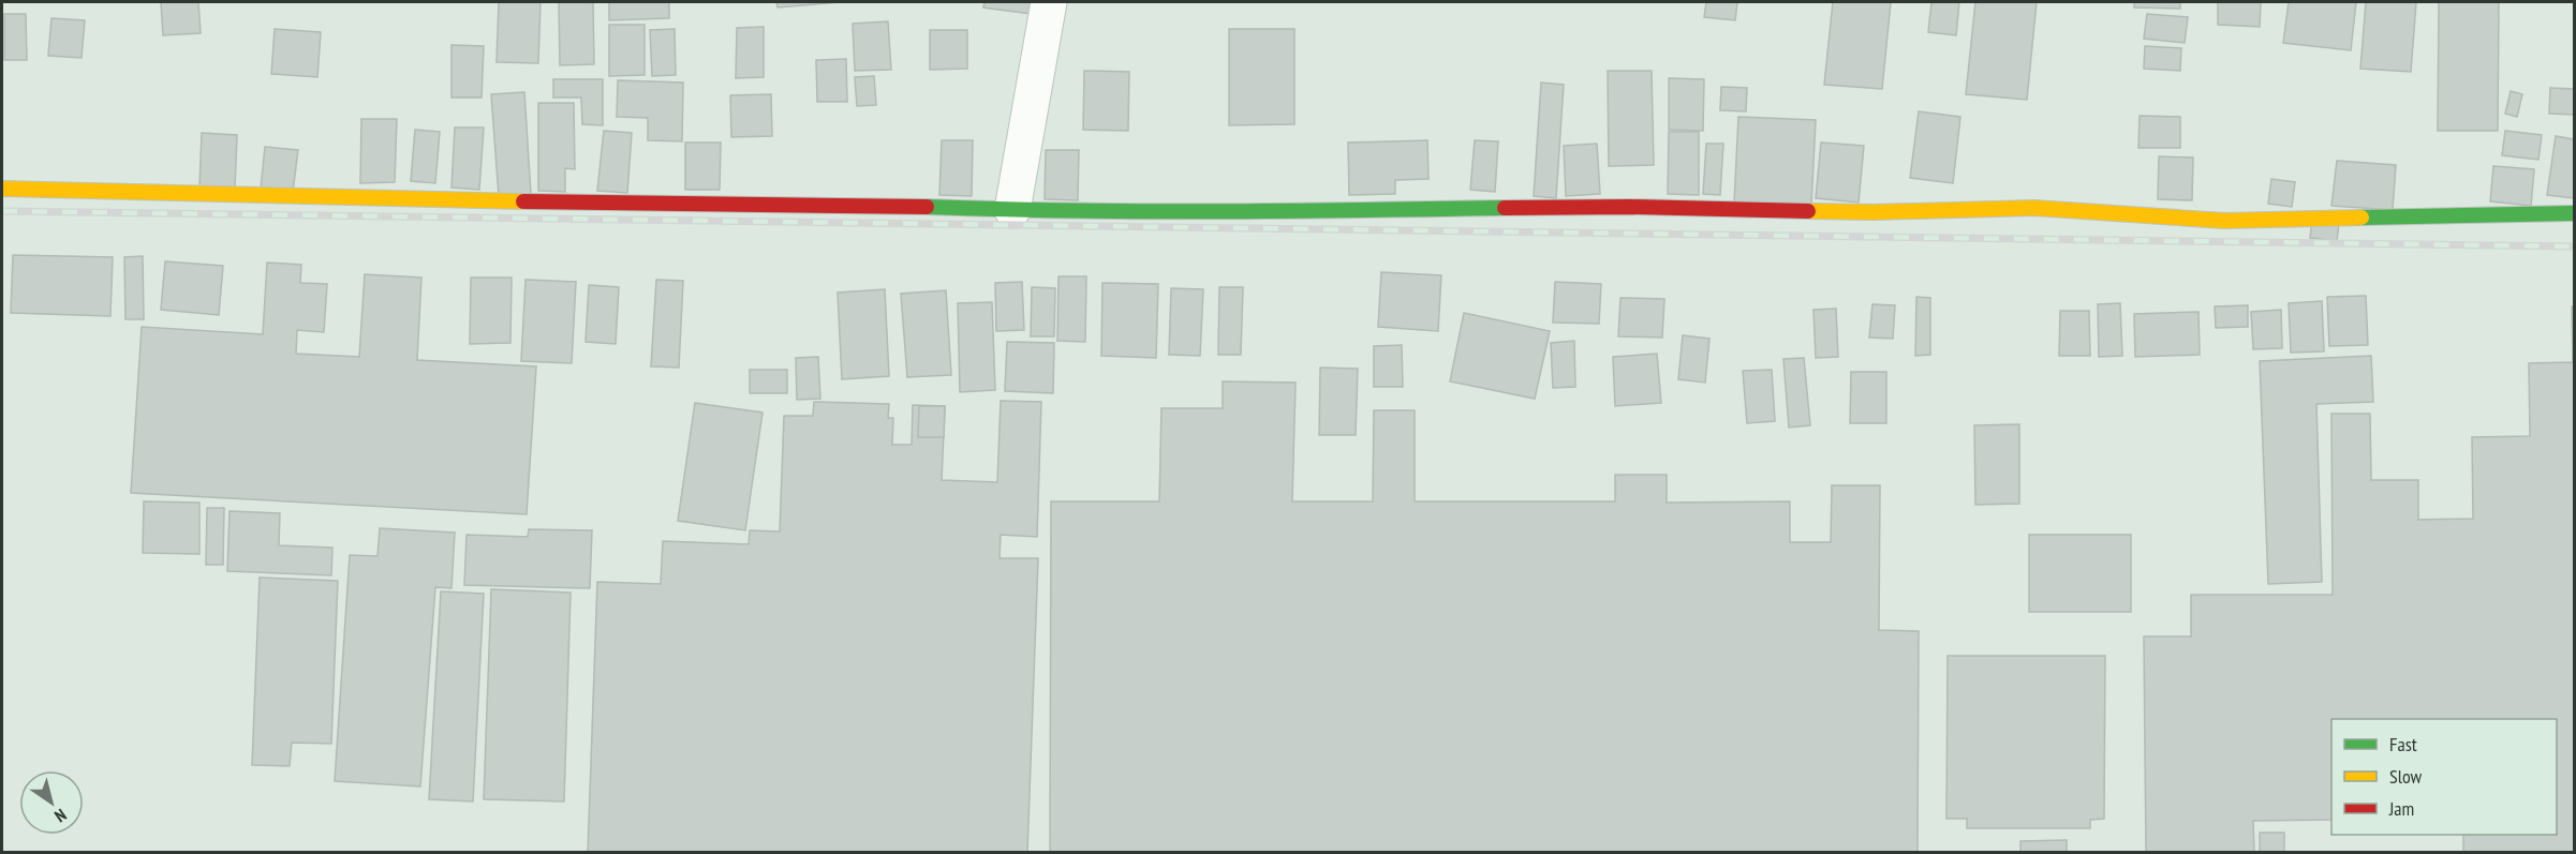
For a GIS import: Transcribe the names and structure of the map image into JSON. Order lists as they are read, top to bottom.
{
  "legend": ["Fast", "Slow", "Jam"],
  "north": "bottom right"
}
